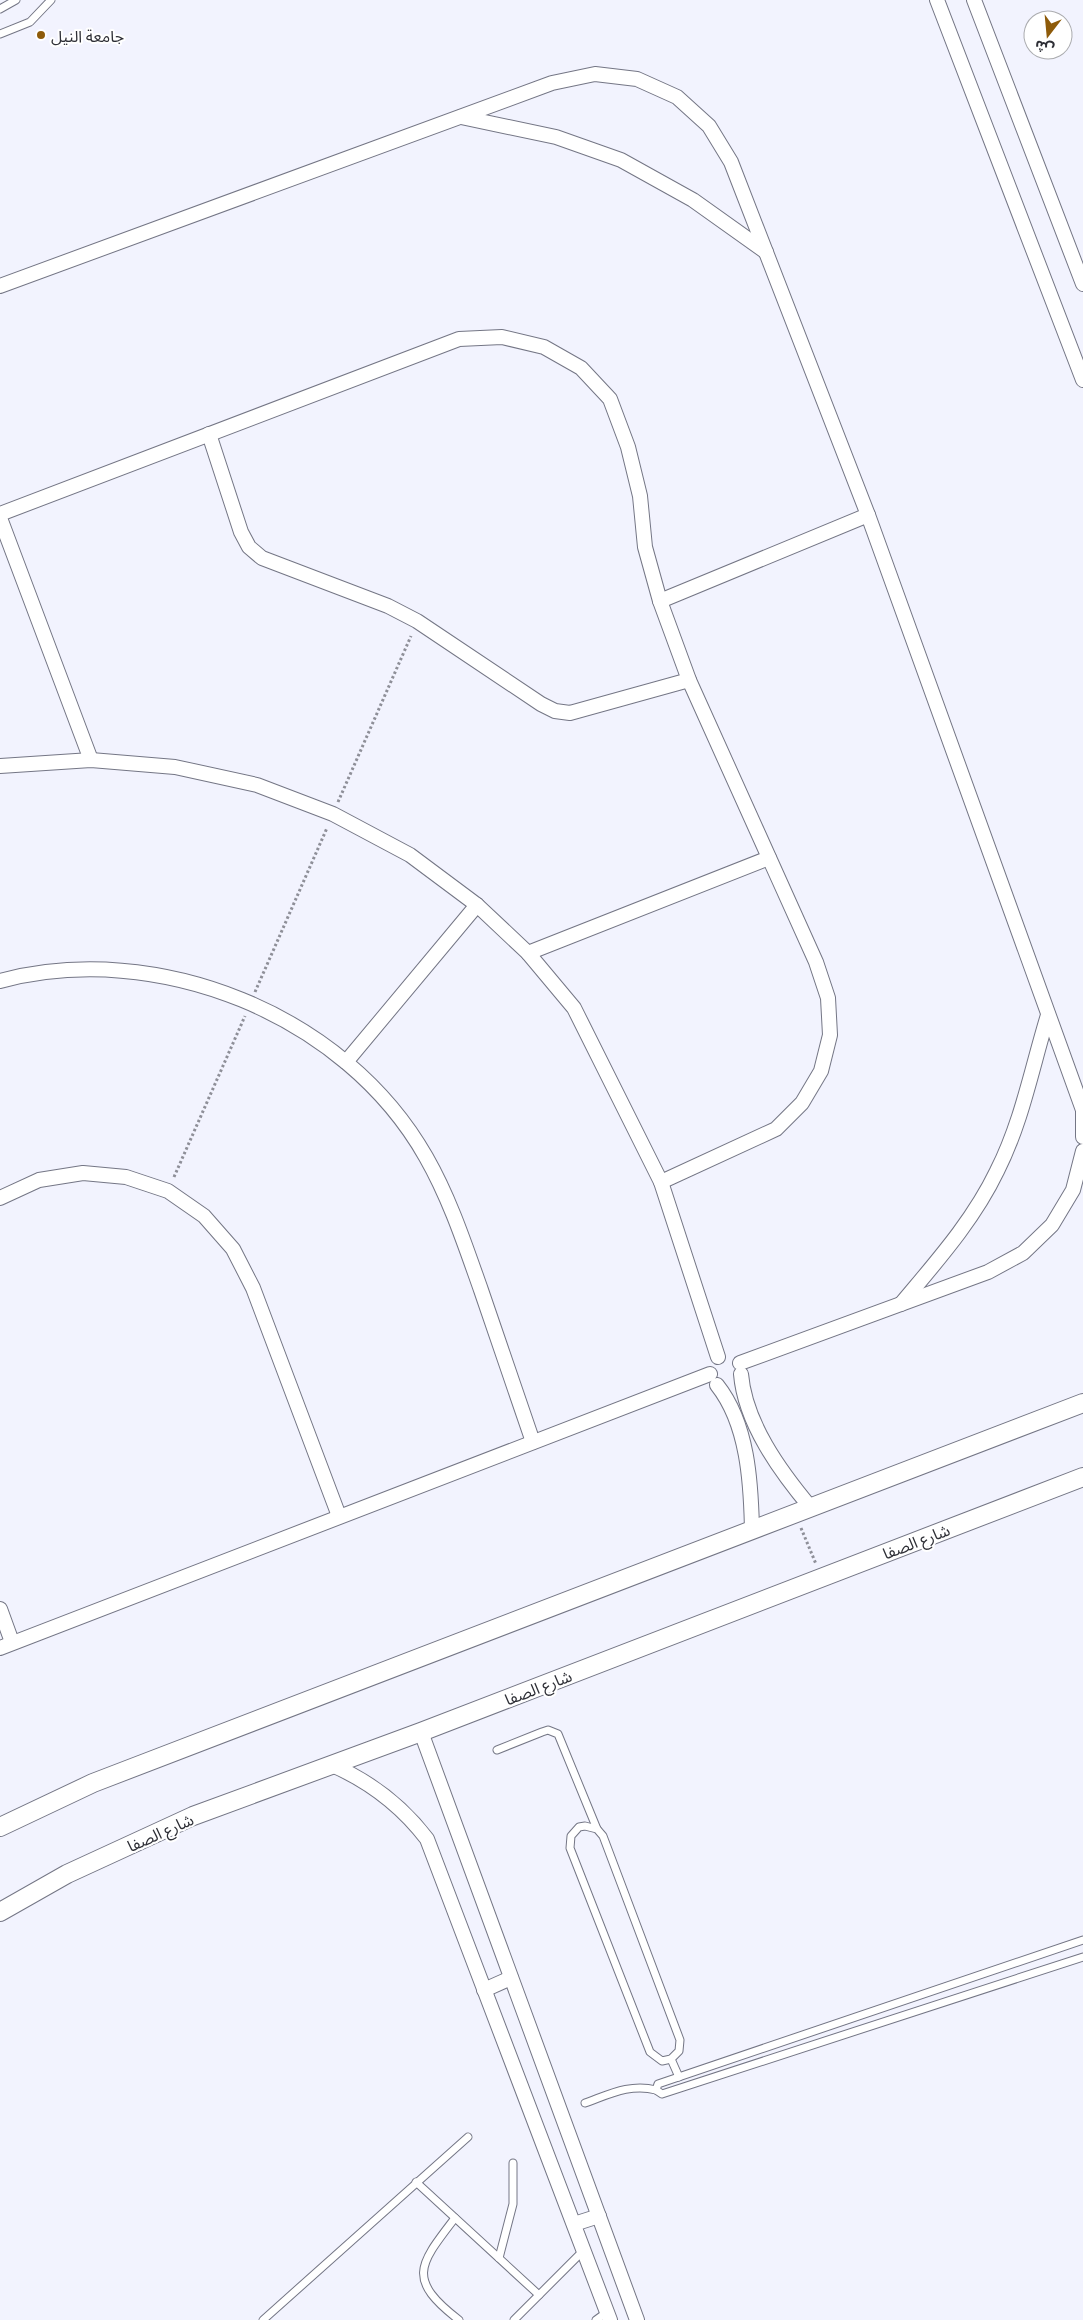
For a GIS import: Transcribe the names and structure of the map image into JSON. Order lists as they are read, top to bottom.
{
  "streets": {
    "street": ["شارع الصفا"]
  },
  "places": ["جامعة النيل"],
  "north": "bottom"
}
